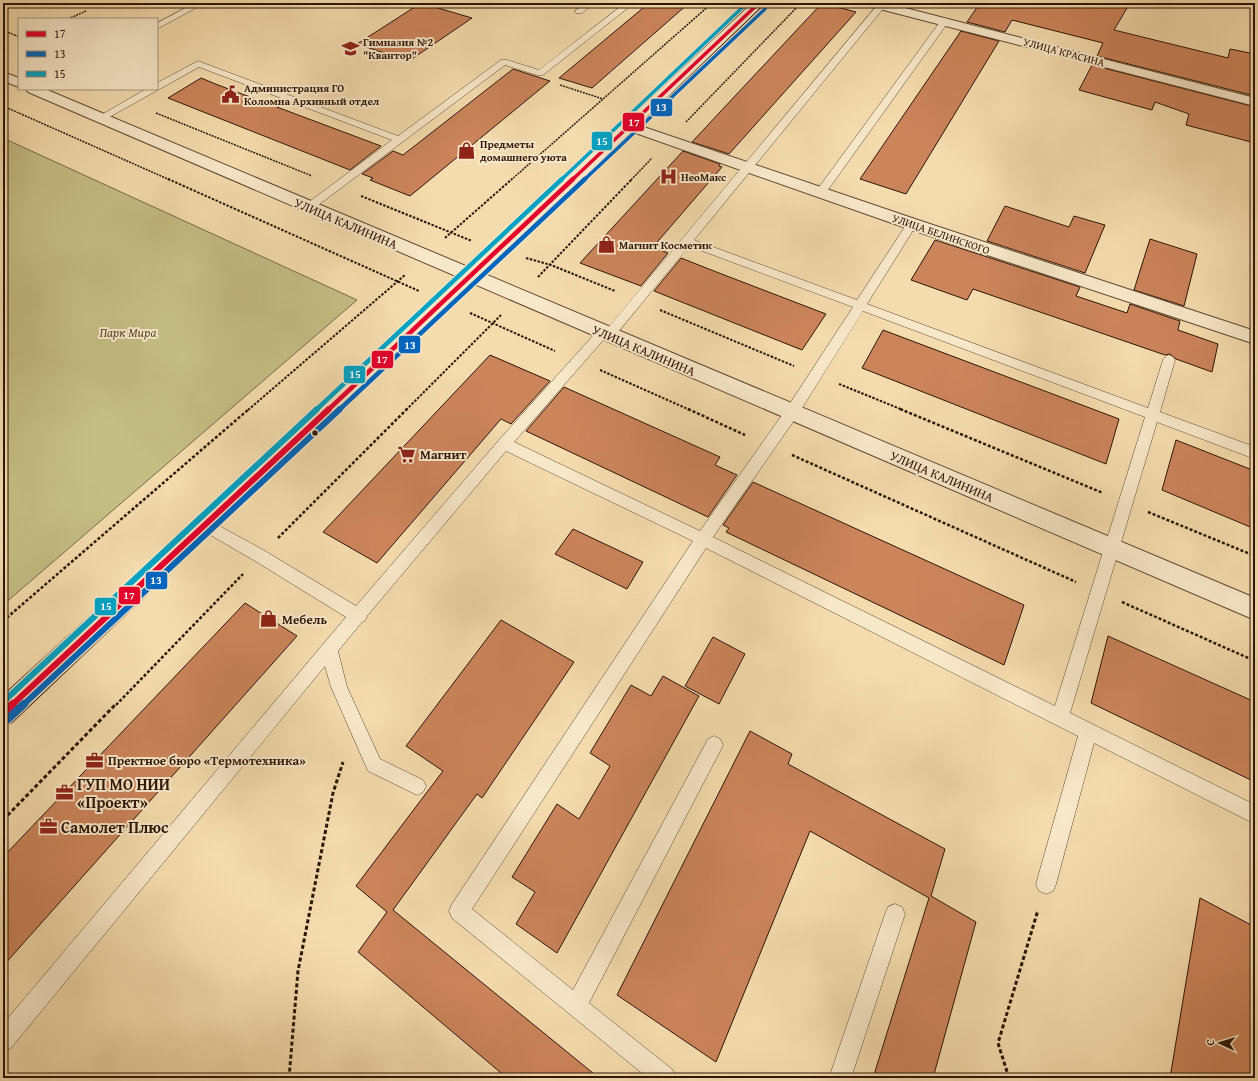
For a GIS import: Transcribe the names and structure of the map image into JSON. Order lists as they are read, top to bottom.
{
  "streets": {
    "street": ["УЛИЦА КРАСИНА", "УЛИЦА КАЛИНИНА", "УЛИЦА БЕЛИНСКОГО"]
  },
  "parks": ["Парк Мира"],
  "places": {
    "school or university": ["Гимназия №2 \"Квантор\""],
    "public building": ["Администрация ГО Коломна Архивный отдел"],
    "shop": ["Предметы домашнего уюта", "Магнит Косметик", "Мебель"],
    "hospital": ["НеоМакс"],
    "supermarket": ["Магнит"],
    "office": ["Пректное бюро «Термотехника»", "ГУП МО НИИ «Проект»", "Самолет Плюс"]
  },
  "lines": ["transit line 17", "transit line 15", "transit line 13"],
  "legend": ["17", "13", "15"],
  "north": "left"
}
